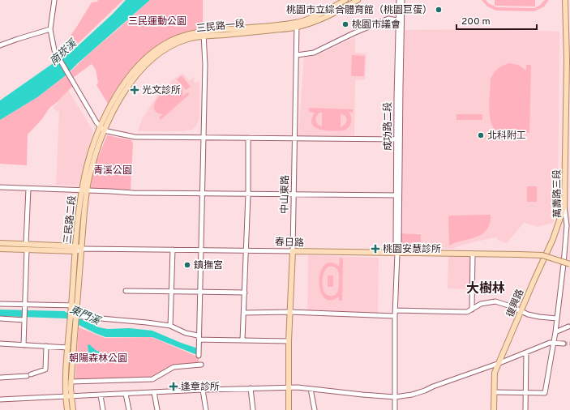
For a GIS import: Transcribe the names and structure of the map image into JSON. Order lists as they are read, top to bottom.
{
  "streets": {
    "main road": [
      "三民路一段",
      "萬壽路三段",
      "中山東路",
      "三民路二段",
      "春日路",
      "復興路"
    ],
    "street": ["成功路二段"]
  },
  "crossings": [
    ["三民路一段", "中山東路"],
    ["三民路一段", "三民路二段"],
    ["成功路二段", "春日路"],
    ["萬壽路三段", "春日路"],
    ["萬壽路三段", "復興路"],
    ["中山東路", "春日路"],
    ["三民路二段", "春日路"],
    ["春日路", "復興路"]
  ],
  "districts": ["大樹林"],
  "water": ["南崁溪", "東門溪"],
  "parks": ["三民運動公園", "青溪公園", "朝陽森林公園"],
  "places": {
    "other": [
      "桃園市立綜合體育館（桃園巨蛋）",
      "桃園市議會",
      "北科附工",
      "鎮撫宮"
    ],
    "health": ["光文診所", "桃園安慧診所", "逢章診所"]
  },
  "scale_bar": "200 m"
}
